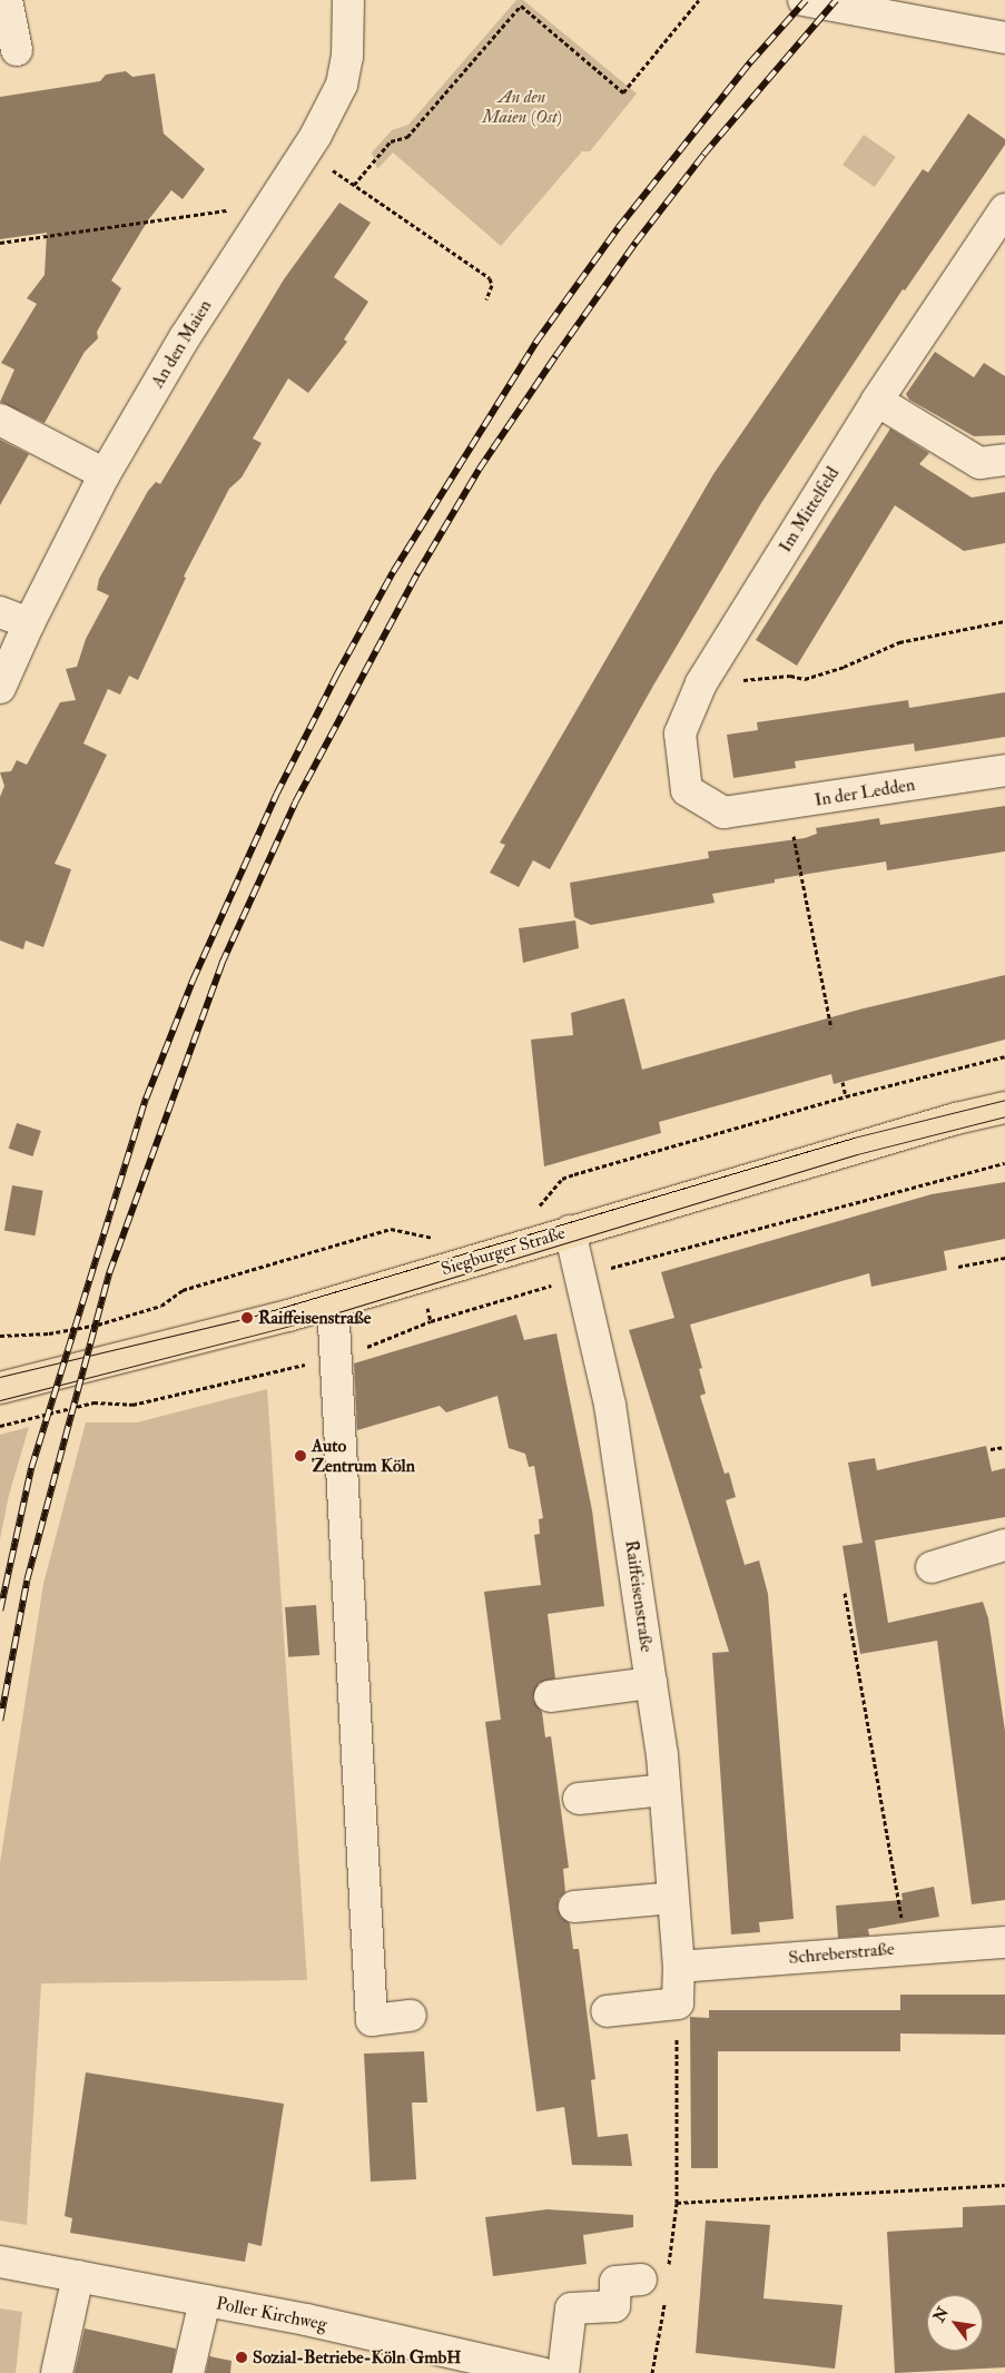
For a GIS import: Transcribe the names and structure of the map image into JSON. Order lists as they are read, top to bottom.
{
  "streets": {
    "main road": ["Siegburger Straße"],
    "street": [
      "An den Maien",
      "Im Mittelfeld",
      "In der Ledden",
      "Raiffeisenstraße",
      "Schreberstraße",
      "Poller Kirchweg"
    ]
  },
  "crossings": [
    ["Im Mittelfeld", "In der Ledden"],
    ["Siegburger Straße", "Raiffeisenstraße"],
    ["Raiffeisenstraße", "Schreberstraße"]
  ],
  "parks": ["An den Maien (Ost)"],
  "places": ["Raiffeisenstraße", "Auto Zentrum Köln", "Sozial-Betriebe-Köln GmbH"],
  "north": "top left"
}
